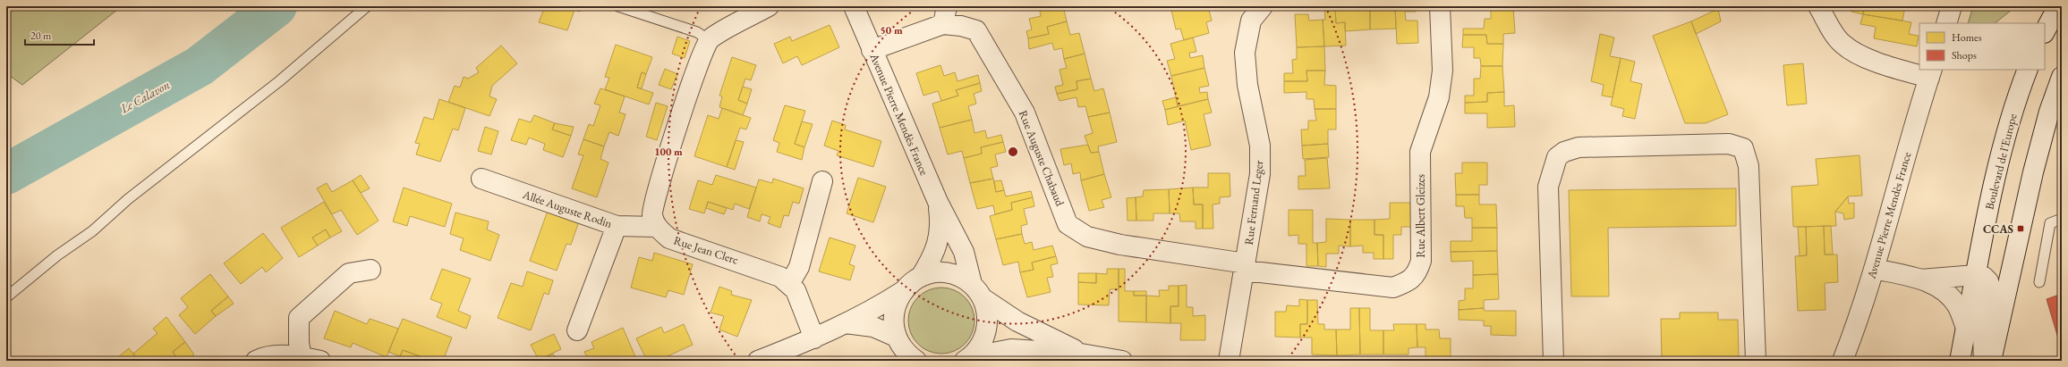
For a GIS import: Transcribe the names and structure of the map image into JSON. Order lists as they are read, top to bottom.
{
  "streets": {
    "street": [
      "Avenue Pierre Mendès France",
      "Rue Auguste Chabaud",
      "Boulevard de l'Europe",
      "Rue Fernand Leger",
      "Allée Auguste Rodin",
      "Rue Albert Gleizes",
      "Rue Jean Clerc"
    ]
  },
  "crossings": [
    ["Avenue Pierre Mendès France", "Rue Auguste Chabaud"],
    ["Rue Auguste Chabaud", "Rue Fernand Leger"],
    ["Rue Auguste Chabaud", "Rue Albert Gleizes"],
    ["Rue Fernand Leger", "Rue Albert Gleizes"],
    ["Allée Auguste Rodin", "Rue Jean Clerc"]
  ],
  "water": ["Le Calavon"],
  "places": {
    "transit": ["CCAS"]
  },
  "legend": ["Homes", "Shops"],
  "scale_bar": "20 m",
  "rings": ["50 m", "100 m"]
}
